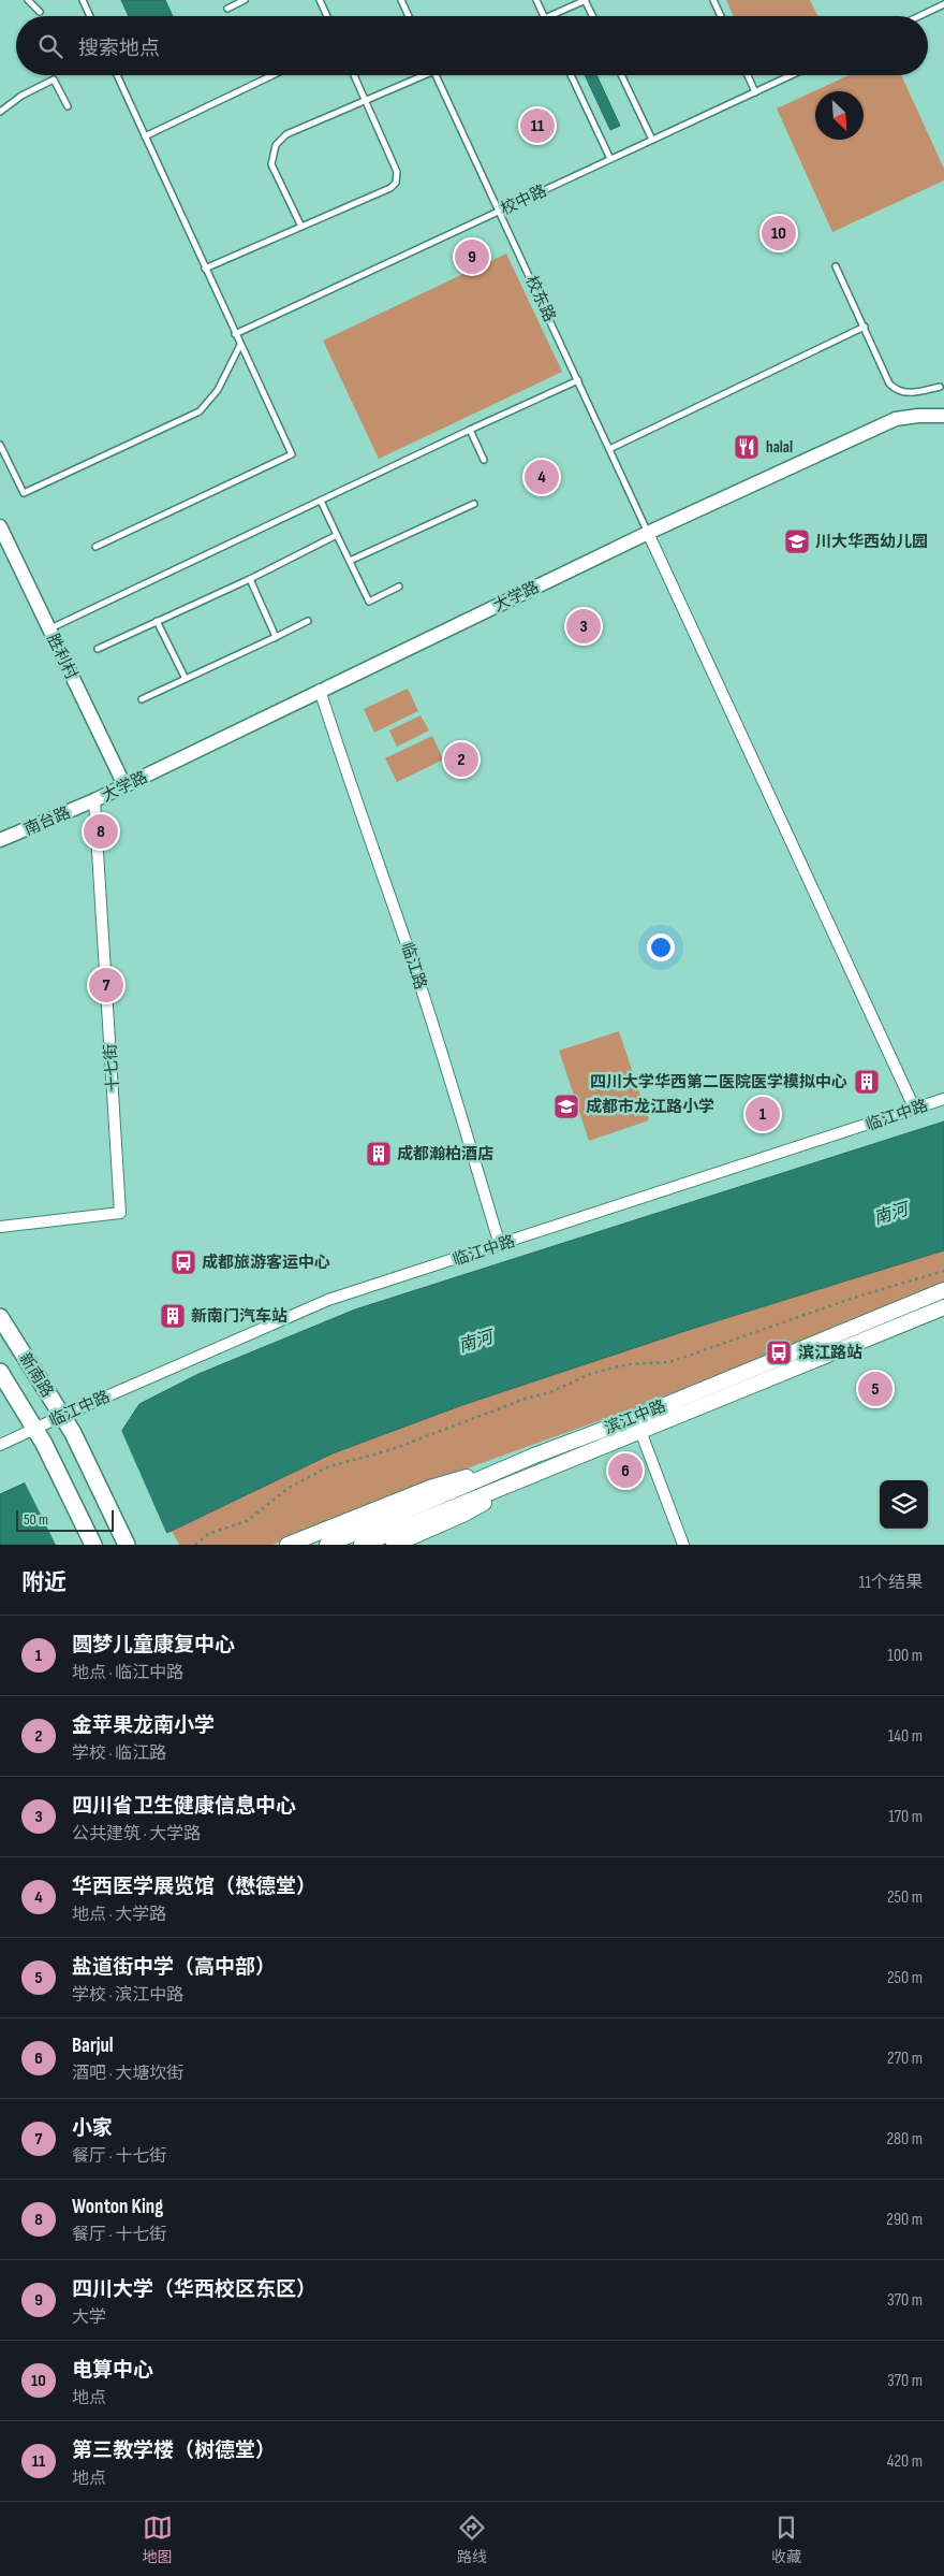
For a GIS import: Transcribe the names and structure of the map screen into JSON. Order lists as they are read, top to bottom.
{
  "streets": {
    "main road": ["新南路", "滨江中路"],
    "street": [
      "大学路",
      "胜利村",
      "南台路",
      "临江路",
      "十七街",
      "临江中路"
    ],
    "lane": ["校中路", "校东路"]
  },
  "crossings": [
    ["校中路", "校东路"],
    ["校东路", "大学路"],
    ["大学路", "胜利村"],
    ["大学路", "南台路"],
    ["大学路", "临江路"],
    ["大学路", "十七街"],
    ["南台路", "十七街"],
    ["临江路", "临江中路"],
    ["临江中路", "新南路"]
  ],
  "water": ["南河"],
  "places": {
    "restaurant": ["halal"],
    "school or university": ["川大华西幼儿园", "成都市龙江路小学"],
    "building": ["四川大学华西第二医院医学模拟中心", "成都瀚柏酒店", "新南门汽车站"],
    "bus stop": ["成都旅游客运中心", "滨江路站"]
  },
  "scale_bar": "50 m",
  "north": "bottom right",
  "page": {
    "search": "搜索地点",
    "pins": [
      "11",
      "10",
      "9",
      "4",
      "3",
      "2",
      "8",
      "7",
      "1",
      "5",
      "6"
    ],
    "scale": "50 m",
    "heading": ["附近", "11个结果"],
    "list": [
      {
        "mark": "1",
        "name": "圆梦儿童康复中心",
        "note": "地点 · 临江中路",
        "value": "100 m"
      },
      {
        "mark": "2",
        "name": "金苹果龙南小学",
        "note": "学校 · 临江路",
        "value": "140 m"
      },
      {
        "mark": "3",
        "name": "四川省卫生健康信息中心",
        "note": "公共建筑 · 大学路",
        "value": "170 m"
      },
      {
        "mark": "4",
        "name": "华西医学展览馆（懋德堂）",
        "note": "地点 · 大学路",
        "value": "250 m"
      },
      {
        "mark": "5",
        "name": "盐道街中学（高中部）",
        "note": "学校 · 滨江中路",
        "value": "250 m"
      },
      {
        "mark": "6",
        "name": "Barjul",
        "note": "酒吧 · 大塘坎街",
        "value": "270 m"
      },
      {
        "mark": "7",
        "name": "小家",
        "note": "餐厅 · 十七街",
        "value": "280 m"
      },
      {
        "mark": "8",
        "name": "Wonton King",
        "note": "餐厅 · 十七街",
        "value": "290 m"
      },
      {
        "mark": "9",
        "name": "四川大学（华西校区东区）",
        "note": "大学",
        "value": "370 m"
      },
      {
        "mark": "10",
        "name": "电算中心",
        "note": "地点",
        "value": "370 m"
      },
      {
        "mark": "11",
        "name": "第三教学楼（树德堂）",
        "note": "地点",
        "value": "420 m"
      }
    ],
    "nav": ["地图", "路线", "收藏"]
  }
}
